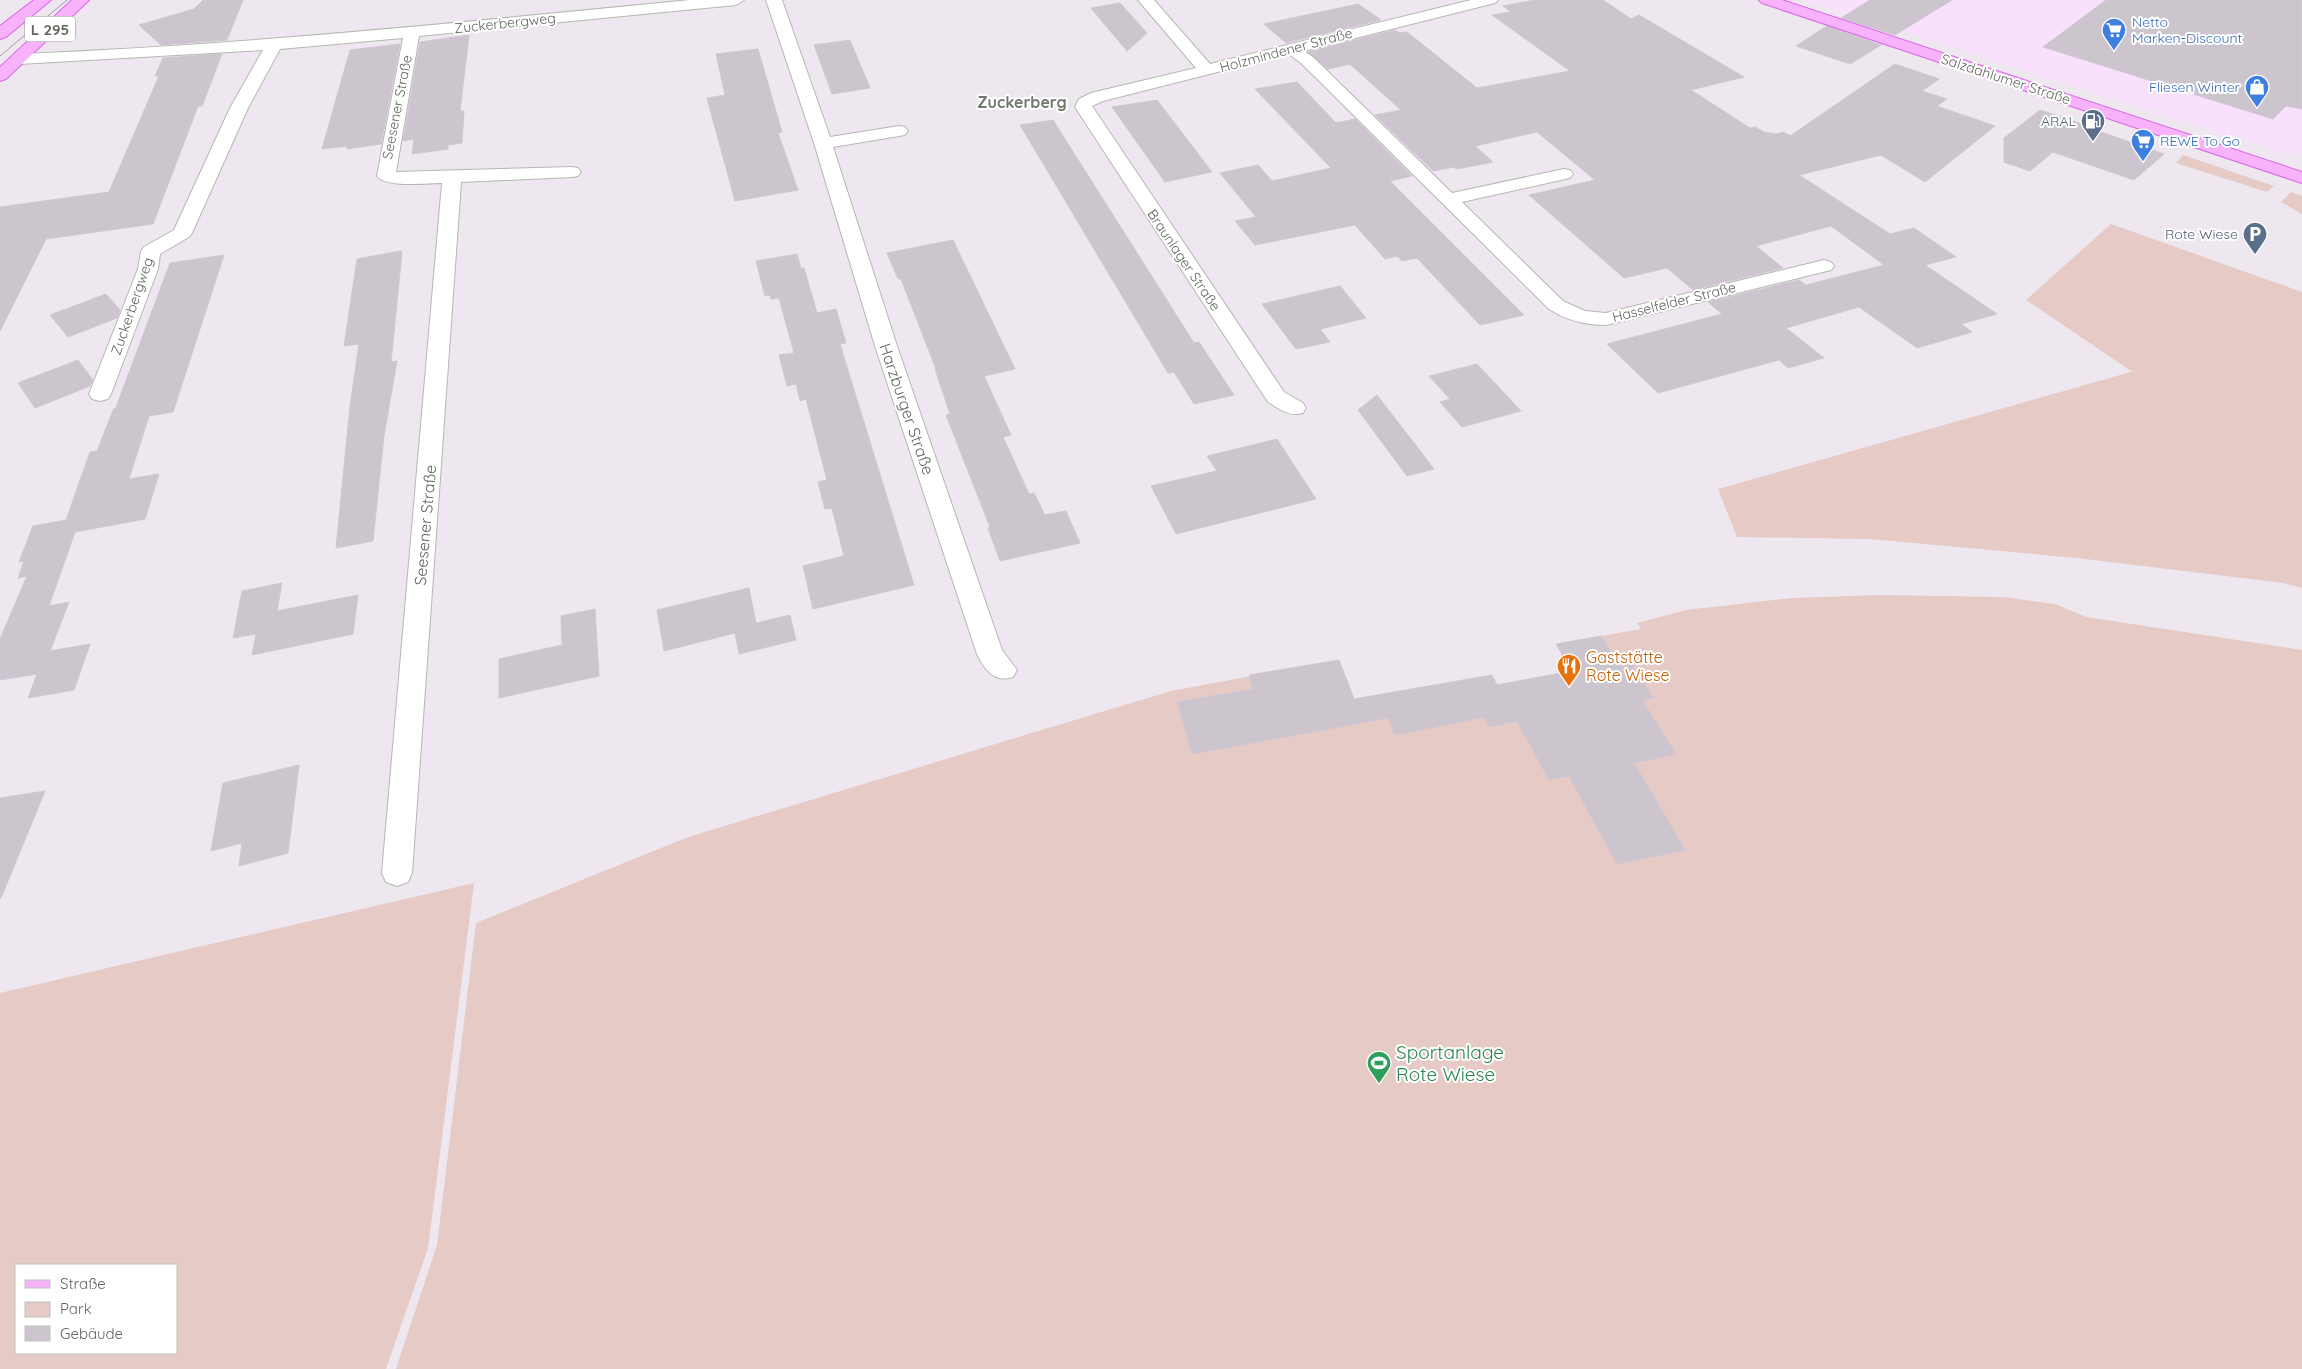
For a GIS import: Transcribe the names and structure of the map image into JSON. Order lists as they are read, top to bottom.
{
  "streets": {
    "main road": ["L 295", "Salzdahlumer Straße"],
    "street": [
      "Zuckerbergweg",
      "Holzmindener Straße",
      "Seesener Straße",
      "Braunlager Straße",
      "Hasselfelder Straße",
      "Harzburger Straße"
    ]
  },
  "crossings": [
    ["Zuckerbergweg", "L 295"],
    ["Zuckerbergweg", "Seesener Straße"],
    ["Holzmindener Straße", "Braunlager Straße"],
    ["Holzmindener Straße", "Hasselfelder Straße"]
  ],
  "districts": ["Zuckerberg"],
  "places": {
    "supermarket": ["Netto Marken-Discount", "REWE To Go"],
    "shop": ["Fliesen Winter"],
    "fuel station": ["ARAL"],
    "parking": ["Rote Wiese"],
    "restaurant": ["Gaststätte Rote Wiese"],
    "sports": ["Sportanlage Rote Wiese"]
  },
  "legend": ["Straße", "Park", "Gebäude"]
}
